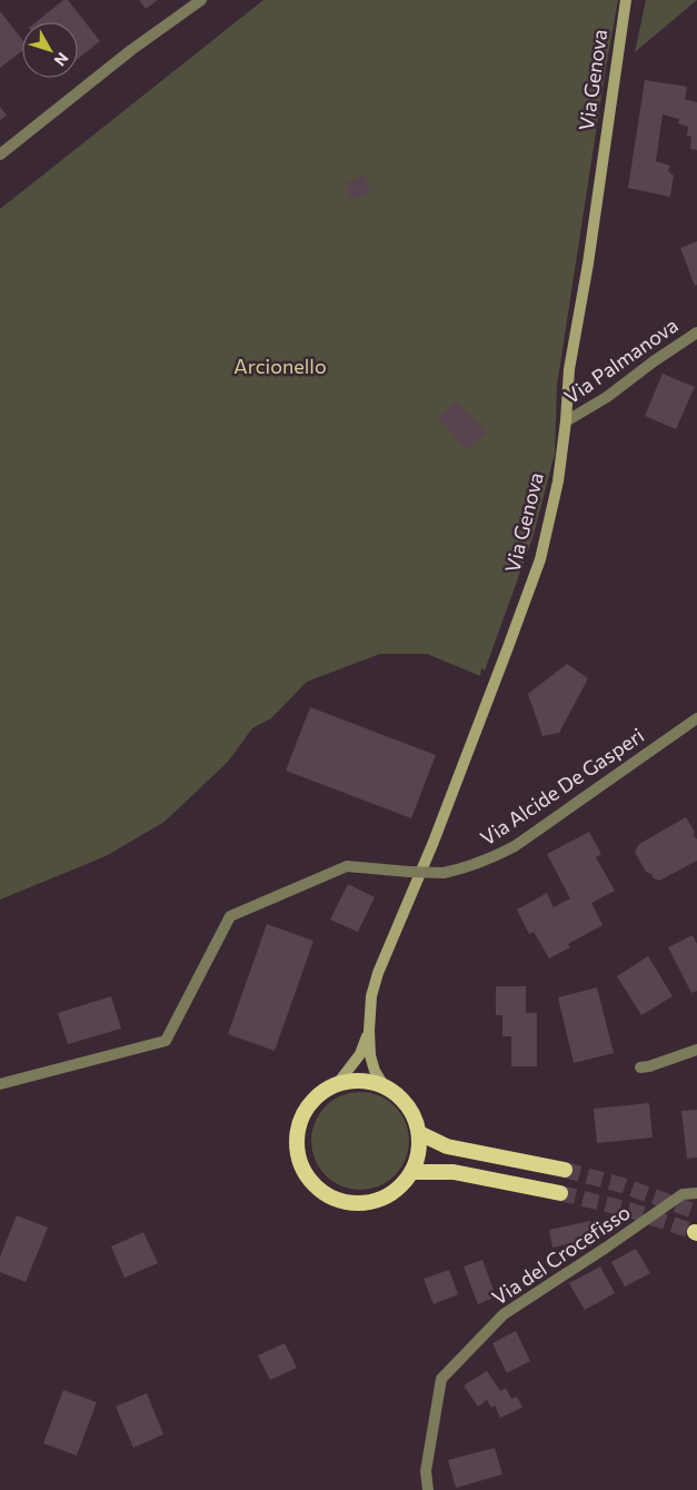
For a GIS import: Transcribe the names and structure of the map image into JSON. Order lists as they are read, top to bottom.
{
  "streets": {
    "highway": ["Via Genova"],
    "street": ["Via Palmanova", "Via Alcide De Gasperi", "Via del Crocefisso"]
  },
  "crossings": [
    ["Via Genova", "Via Palmanova"]
  ],
  "parks": ["Arcionello"],
  "north": "bottom right"
}
